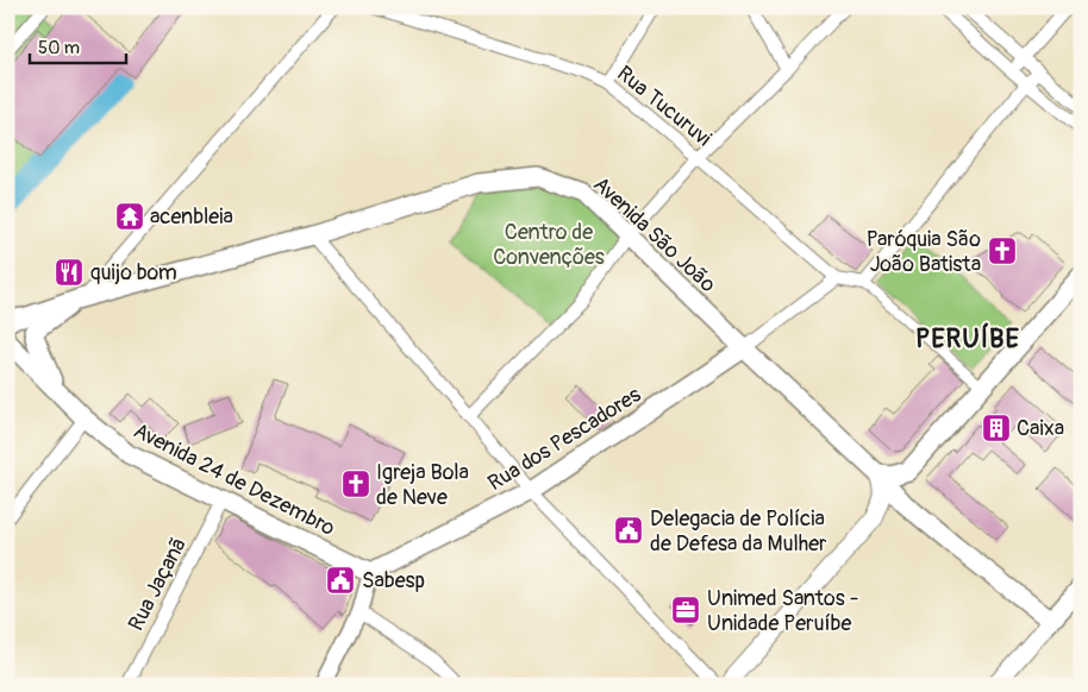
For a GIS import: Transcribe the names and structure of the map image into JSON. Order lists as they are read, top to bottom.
{
  "streets": {
    "main road": ["Avenida São João", "Rua dos Pescadores", "Avenida 24 de Dezembro"],
    "street": ["Rua Tucuruvi", "Rua Jaçanã"]
  },
  "crossings": [
    ["Avenida São João", "Rua dos Pescadores"],
    ["Avenida São João", "Avenida 24 de Dezembro"],
    ["Rua dos Pescadores", "Avenida 24 de Dezembro"],
    ["Avenida 24 de Dezembro", "Rua Jaçanã"]
  ],
  "districts": ["PERUÍBE"],
  "parks": ["Centro de Convenções"],
  "places": {
    "temple": ["acenbleia"],
    "church": ["Paróquia São João Batista", "Igreja Bola de Neve"],
    "restaurant": ["quijo bom"],
    "building": ["Caixa"],
    "public building": ["Delegacia de Polícia de Defesa da Mulher", "Sabesp"],
    "office": ["Unimed Santos - Unidade Peruíbe"]
  },
  "scale_bar": "50 m"
}
